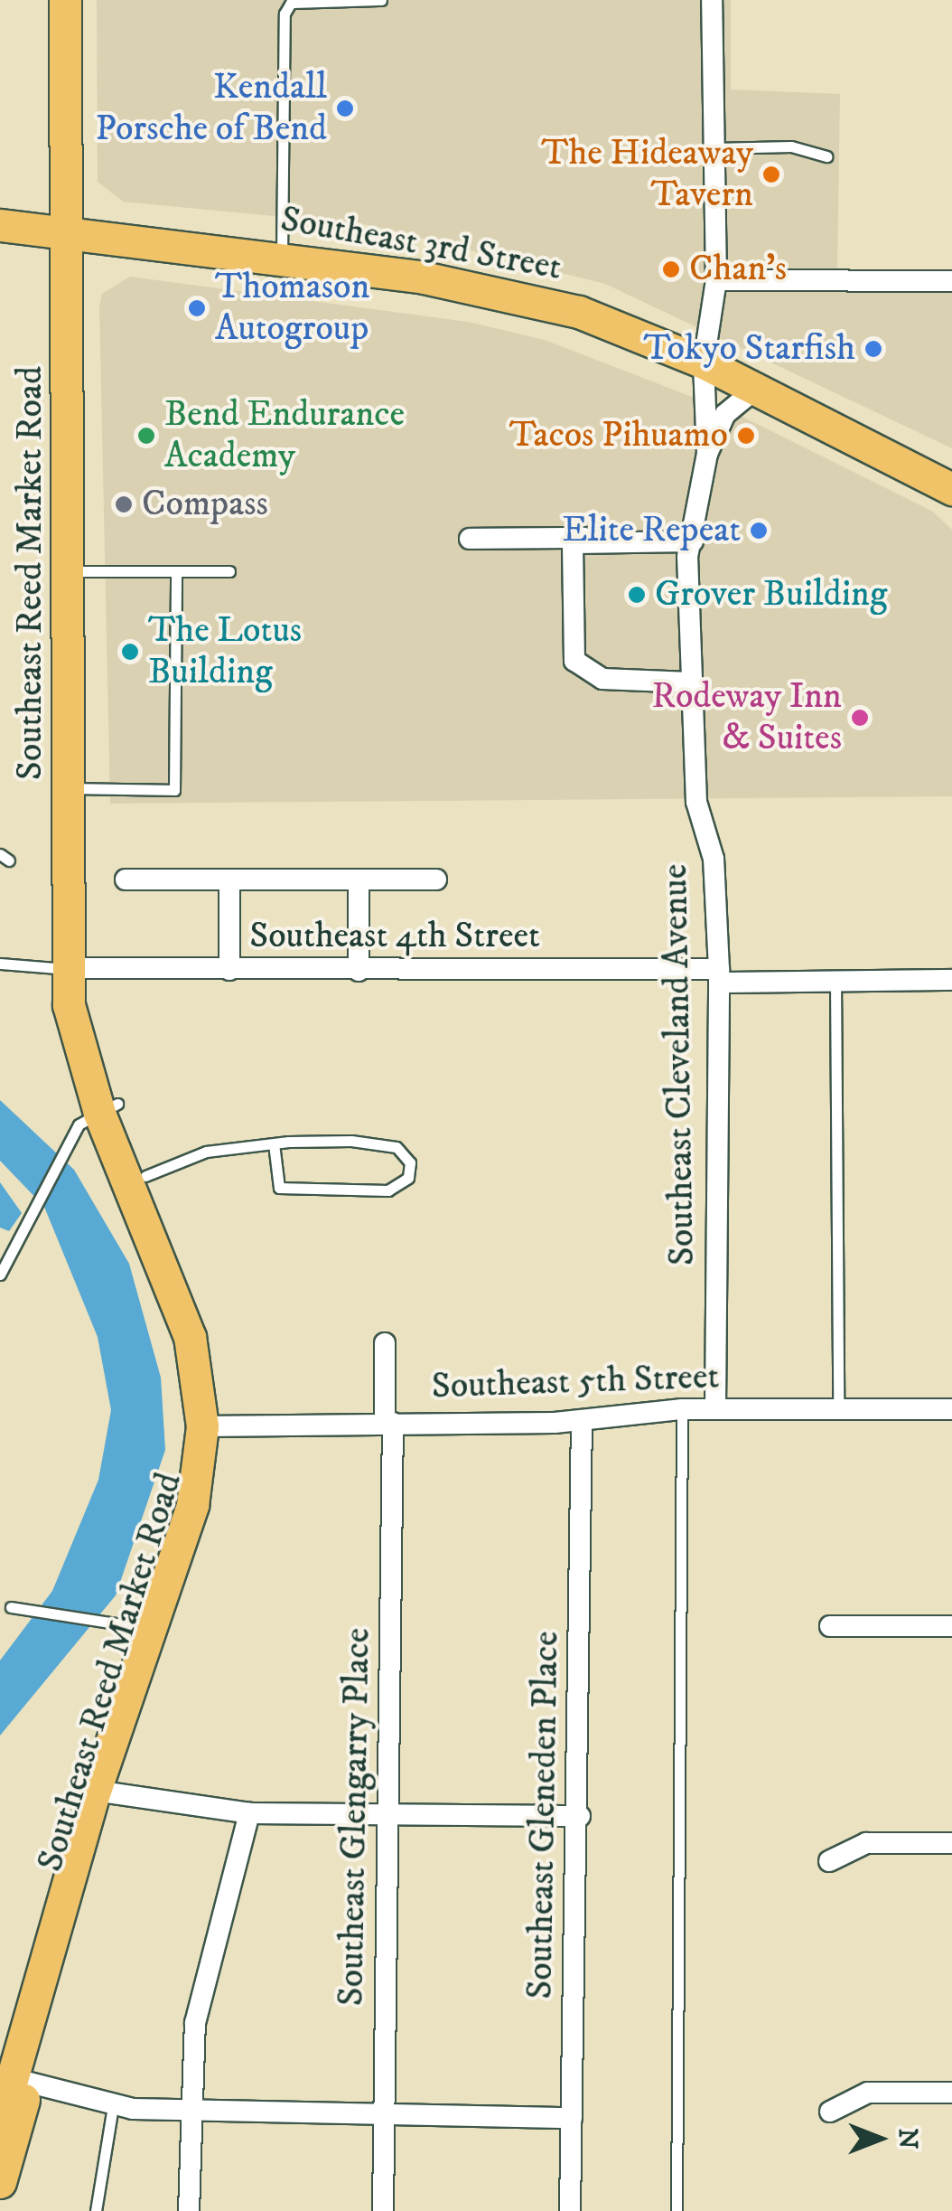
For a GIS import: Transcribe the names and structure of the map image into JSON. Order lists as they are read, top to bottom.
{
  "streets": {
    "main road": ["Southeast 3rd Street", "Southeast Reed Market Road"],
    "street": [
      "Southeast 4th Street",
      "Southeast Cleveland Avenue",
      "Southeast 5th Street",
      "Southeast Gleneden Place",
      "Southeast Glengarry Place"
    ]
  },
  "crossings": [
    ["Southeast 3rd Street", "Southeast Reed Market Road"],
    ["Southeast 3rd Street", "Southeast Cleveland Avenue"],
    ["Southeast Reed Market Road", "Southeast 4th Street"],
    ["Southeast Reed Market Road", "Southeast 5th Street"],
    ["Southeast 4th Street", "Southeast Cleveland Avenue"],
    ["Southeast Cleveland Avenue", "Southeast 5th Street"],
    ["Southeast 5th Street", "Southeast Gleneden Place"],
    ["Southeast 5th Street", "Southeast Glengarry Place"]
  ],
  "places": [
    "Kendall Porsche of Bend",
    "The Hideaway Tavern",
    "Chan's",
    "Thomason Autogroup",
    "Tokyo Starfish",
    "Bend Endurance Academy",
    "Tacos Pihuamo",
    "Compass",
    "Elite Repeat",
    "Grover Building",
    "The Lotus Building",
    "Rodeway Inn & Suites"
  ],
  "north": "right"
}
